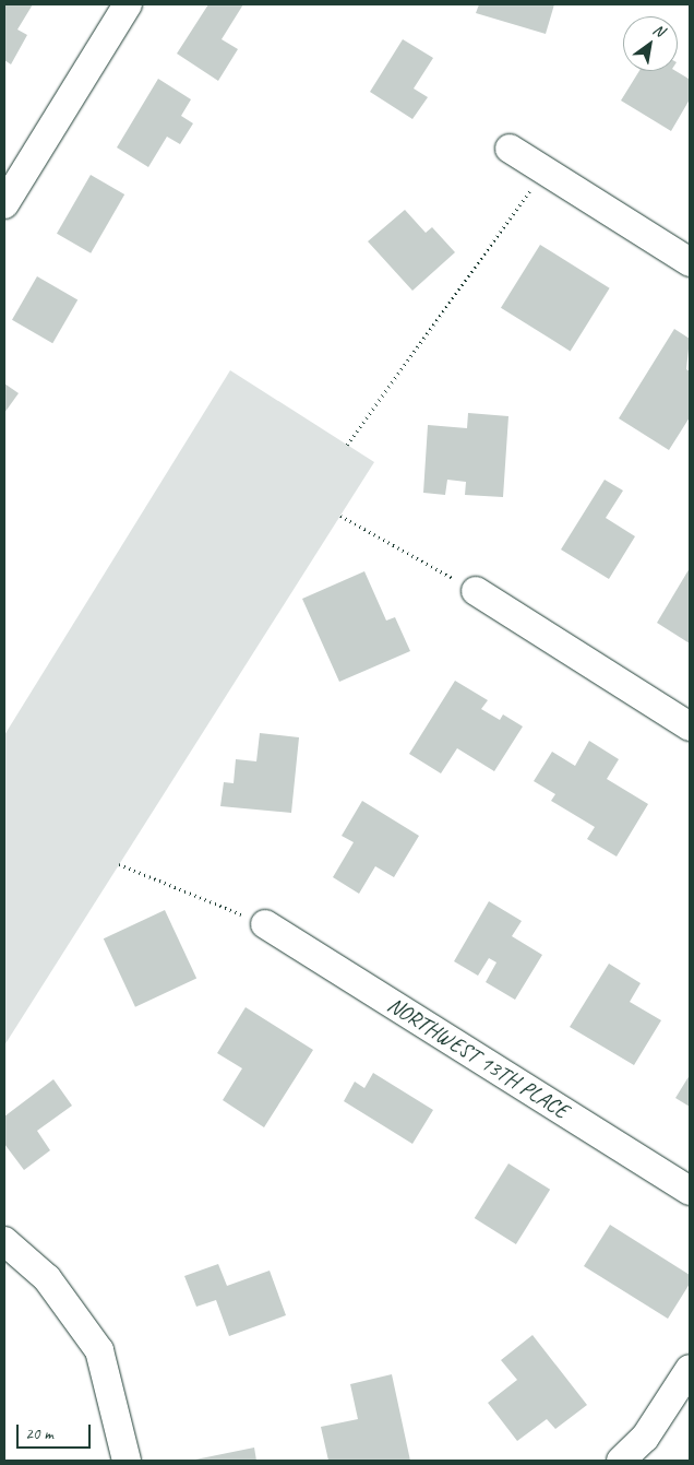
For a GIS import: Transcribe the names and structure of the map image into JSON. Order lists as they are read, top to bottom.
{
  "streets": {
    "street": ["NORTHWEST 13TH PLACE"]
  },
  "scale_bar": "20 m",
  "north": "top right"
}
